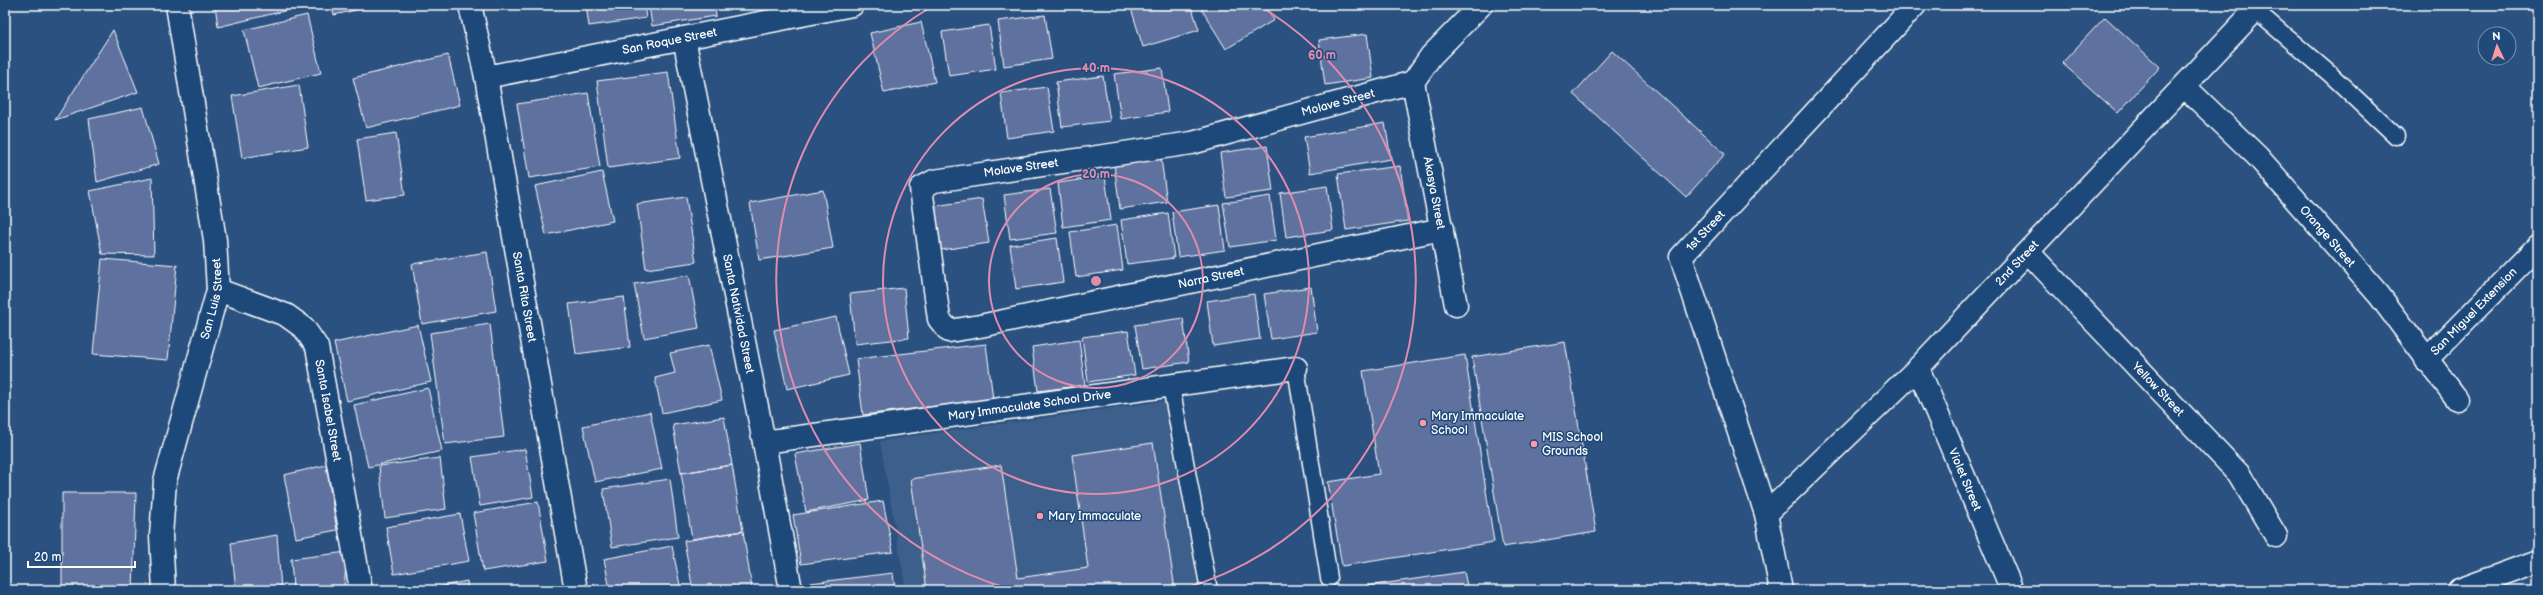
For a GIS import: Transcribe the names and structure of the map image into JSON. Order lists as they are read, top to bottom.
{
  "streets": {
    "street": [
      "San Roque Street",
      "Molave Street",
      "Akasya Street",
      "1st Street",
      "Orange Street",
      "2nd Street",
      "Narra Street",
      "Santa Rita Street",
      "San Luis Street",
      "San Miguel Extension",
      "Santa Natividad Street",
      "Yellow Street",
      "Mary Immaculate School Drive",
      "Santa Isabel Street",
      "Violet Street"
    ]
  },
  "crossings": [
    ["San Roque Street", "Santa Rita Street"],
    ["San Roque Street", "Santa Natividad Street"],
    ["Molave Street", "Akasya Street"],
    ["Molave Street", "Narra Street"],
    ["Akasya Street", "Narra Street"],
    ["1st Street", "2nd Street"],
    ["Orange Street", "2nd Street"],
    ["Orange Street", "San Miguel Extension"],
    ["2nd Street", "Yellow Street"],
    ["2nd Street", "Violet Street"],
    ["San Luis Street", "Santa Isabel Street"],
    ["Santa Natividad Street", "Mary Immaculate School Drive"]
  ],
  "places": ["Mary Immaculate School", "MIS School Grounds", "Mary Immaculate"],
  "scale_bar": "20 m",
  "north": "top",
  "rings": ["60 m", "40 m", "20 m"]
}
